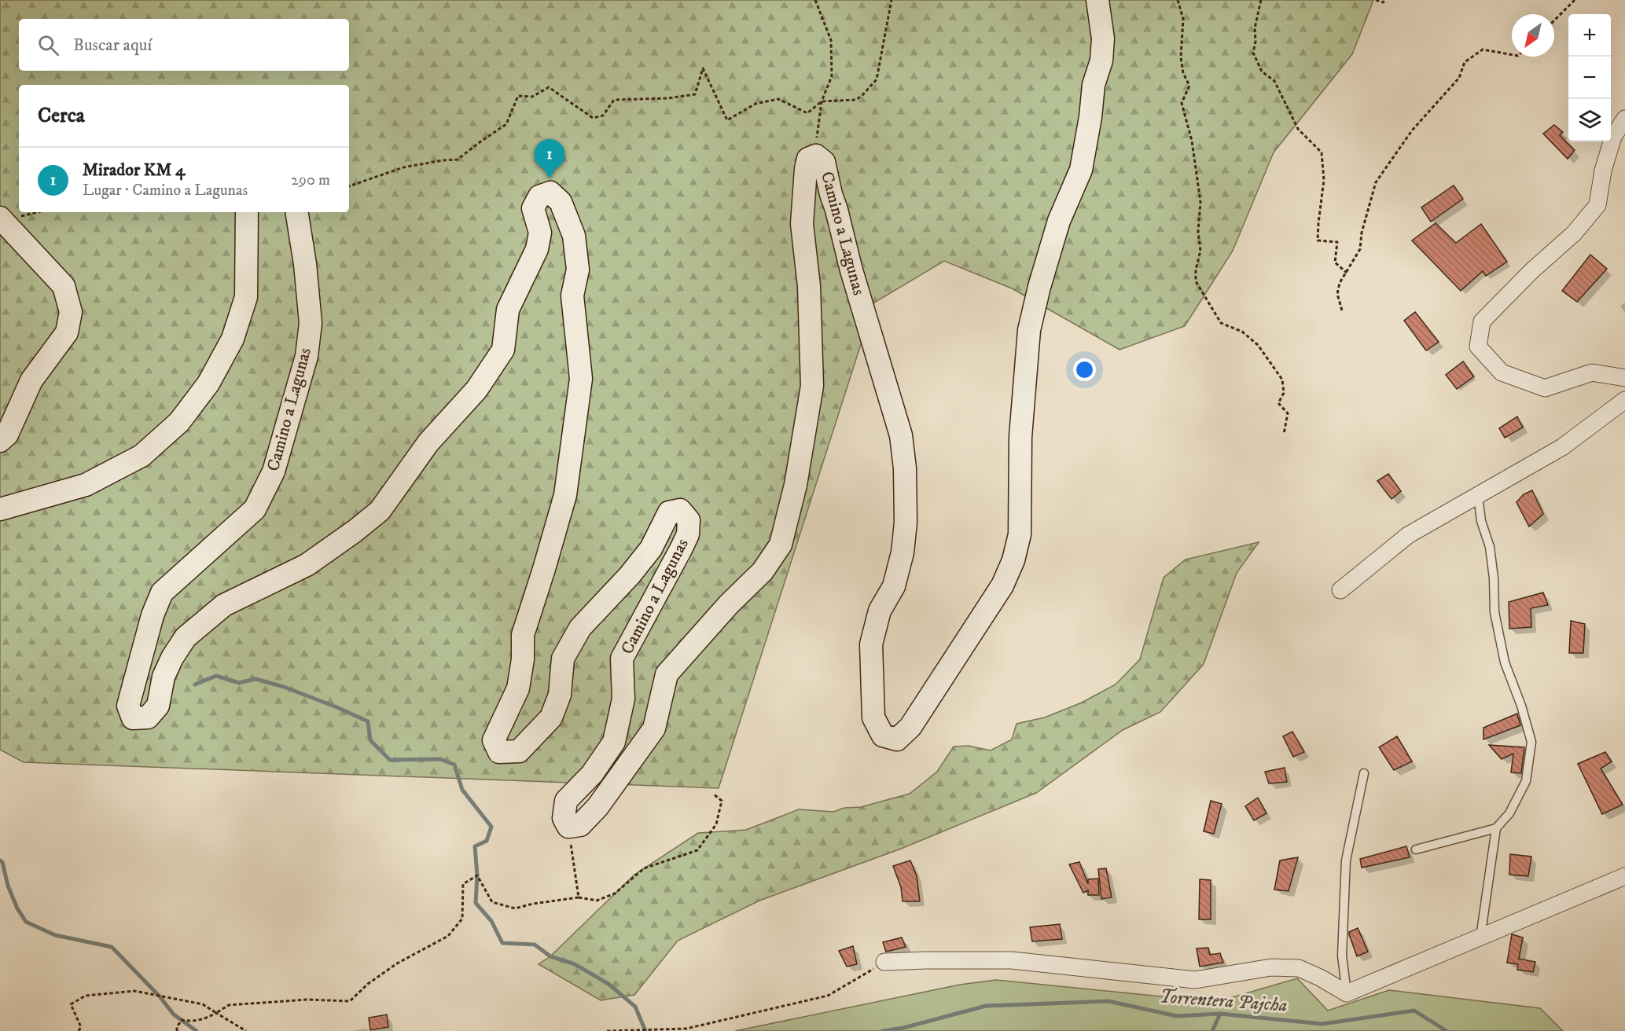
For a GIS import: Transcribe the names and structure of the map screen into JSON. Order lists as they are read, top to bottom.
{
  "streets": {
    "street": ["Camino a Lagunas"]
  },
  "water": ["Torrentera Pajcha"],
  "north": "bottom left",
  "page": {
    "map_buttons": ["+", "−"],
    "search": "Buscar aquí",
    "heading": "Cerca",
    "pins": "1",
    "list": [
      {
        "mark": "1",
        "name": "Mirador KM 4",
        "note": "Lugar · Camino a Lagunas",
        "value": "290 m"
      }
    ]
  }
}
